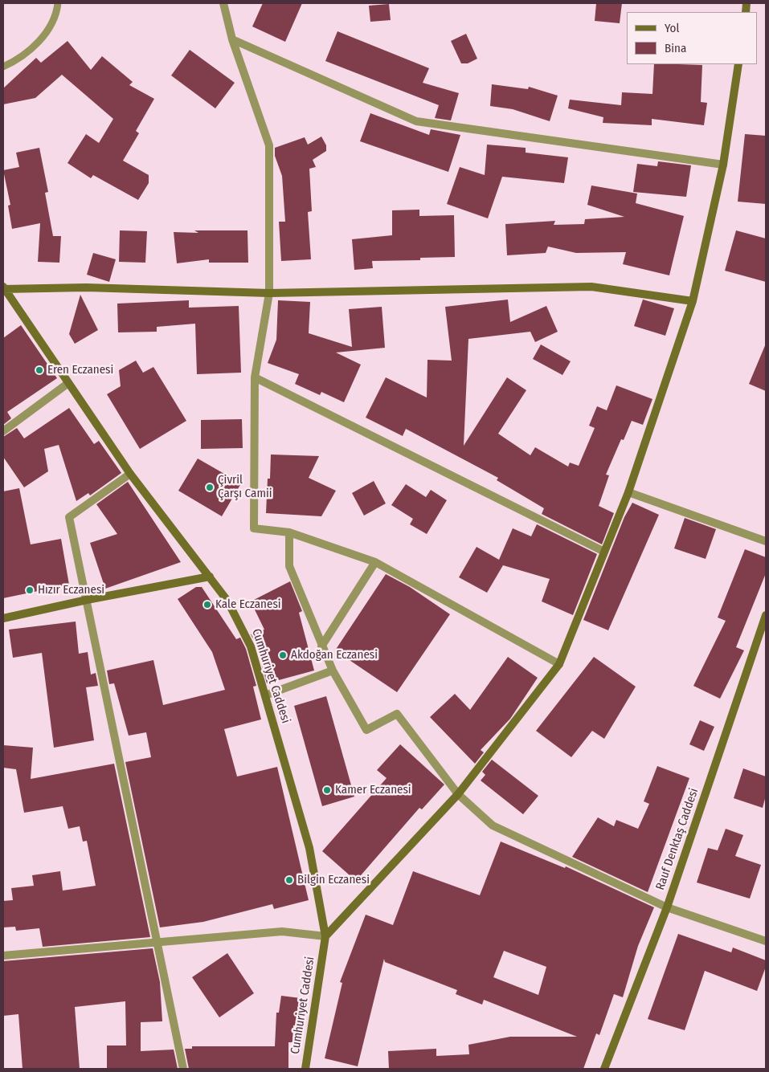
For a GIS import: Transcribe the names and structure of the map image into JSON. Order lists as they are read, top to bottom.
{
  "streets": {
    "street": ["Cumhuriyet Caddesi", "Rauf Denktaş Caddesi"]
  },
  "places": [
    "Eren Eczanesi",
    "Çivril Çarşı Camii",
    "Hızır Eczanesi",
    "Kale Eczanesi",
    "Akdoğan Eczanesi",
    "Kamer Eczanesi",
    "Bilgin Eczanesi"
  ],
  "legend": ["Yol", "Bina"]
}
